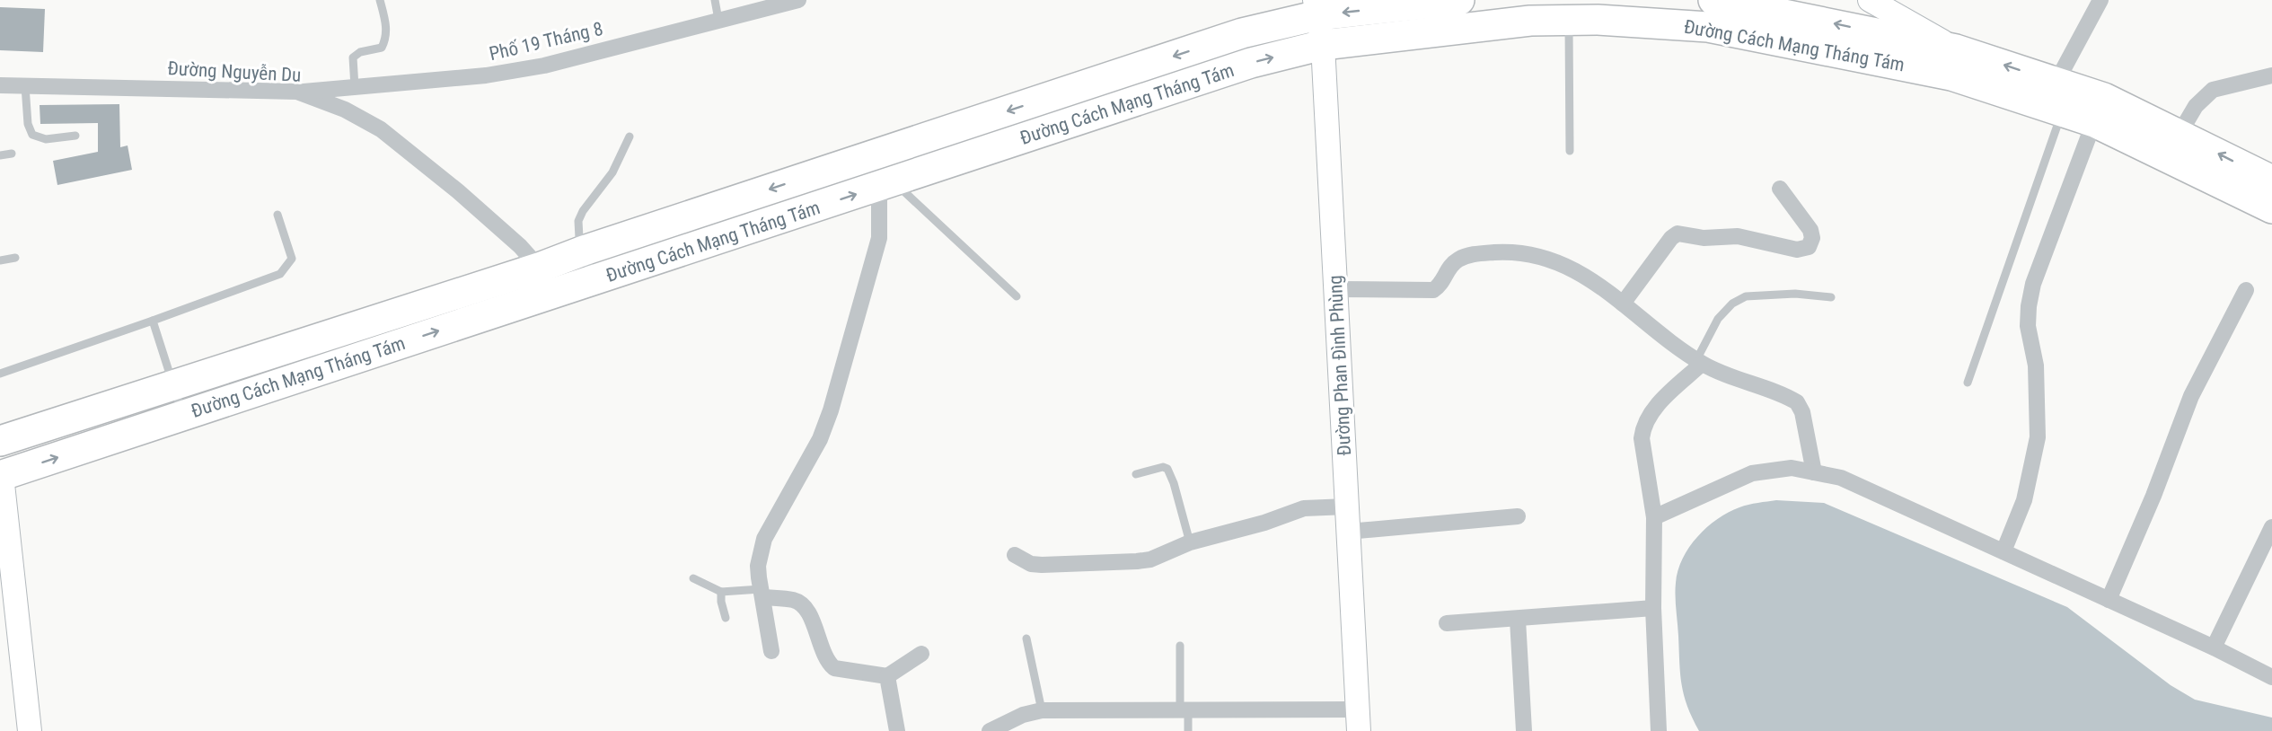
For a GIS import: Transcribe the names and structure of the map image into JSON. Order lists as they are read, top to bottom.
{
  "streets": {
    "highway": ["Đường Cách Mạng Tháng Tám"],
    "street": ["Phố 19 Tháng 8", "Đường Nguyễn Du", "Đường Phan Đình Phùng"]
  },
  "crossings": [
    ["Phố 19 Tháng 8", "Đường Nguyễn Du"],
    ["Đường Cách Mạng Tháng Tám", "Đường Nguyễn Du"],
    ["Đường Cách Mạng Tháng Tám", "Đường Phan Đình Phùng"]
  ]
}
